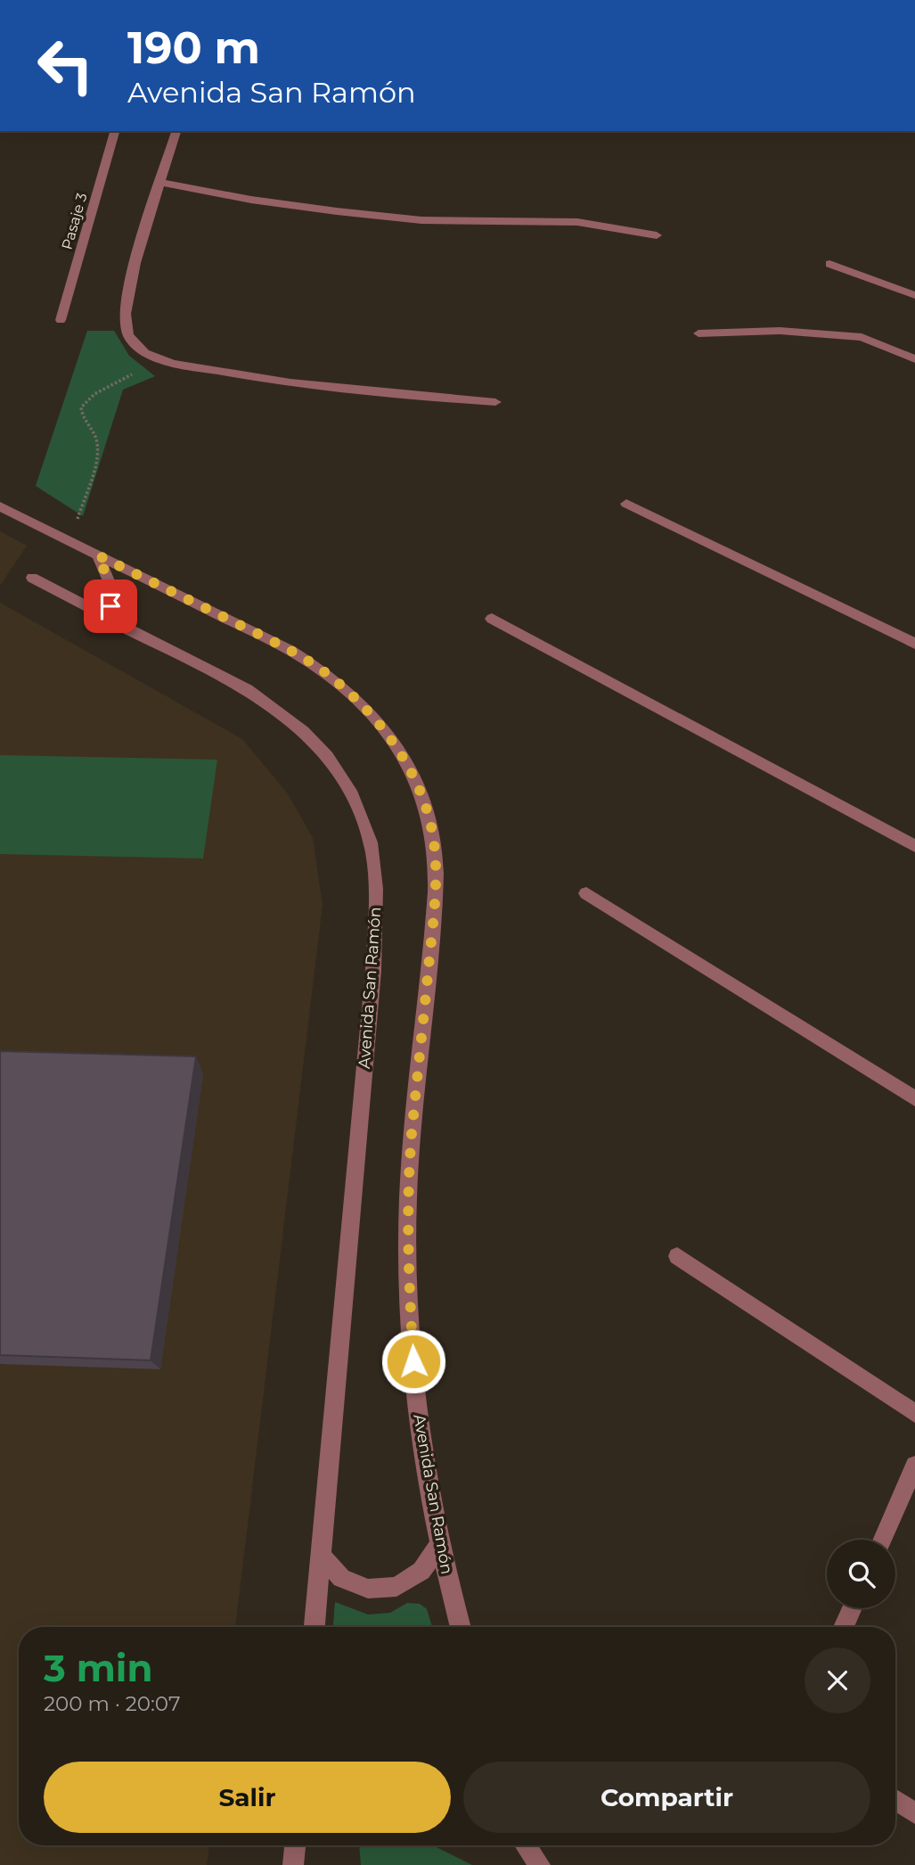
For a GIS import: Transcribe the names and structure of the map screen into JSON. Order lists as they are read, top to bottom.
{
  "streets": {
    "street": ["Pasaje 3", "Avenida San Ramón"]
  },
  "page": {
    "turn": ["190 m", "Avenida San Ramón"],
    "heading": ["3 min", "200 m · 20:07"],
    "buttons": ["Salir", "Compartir"]
  }
}
